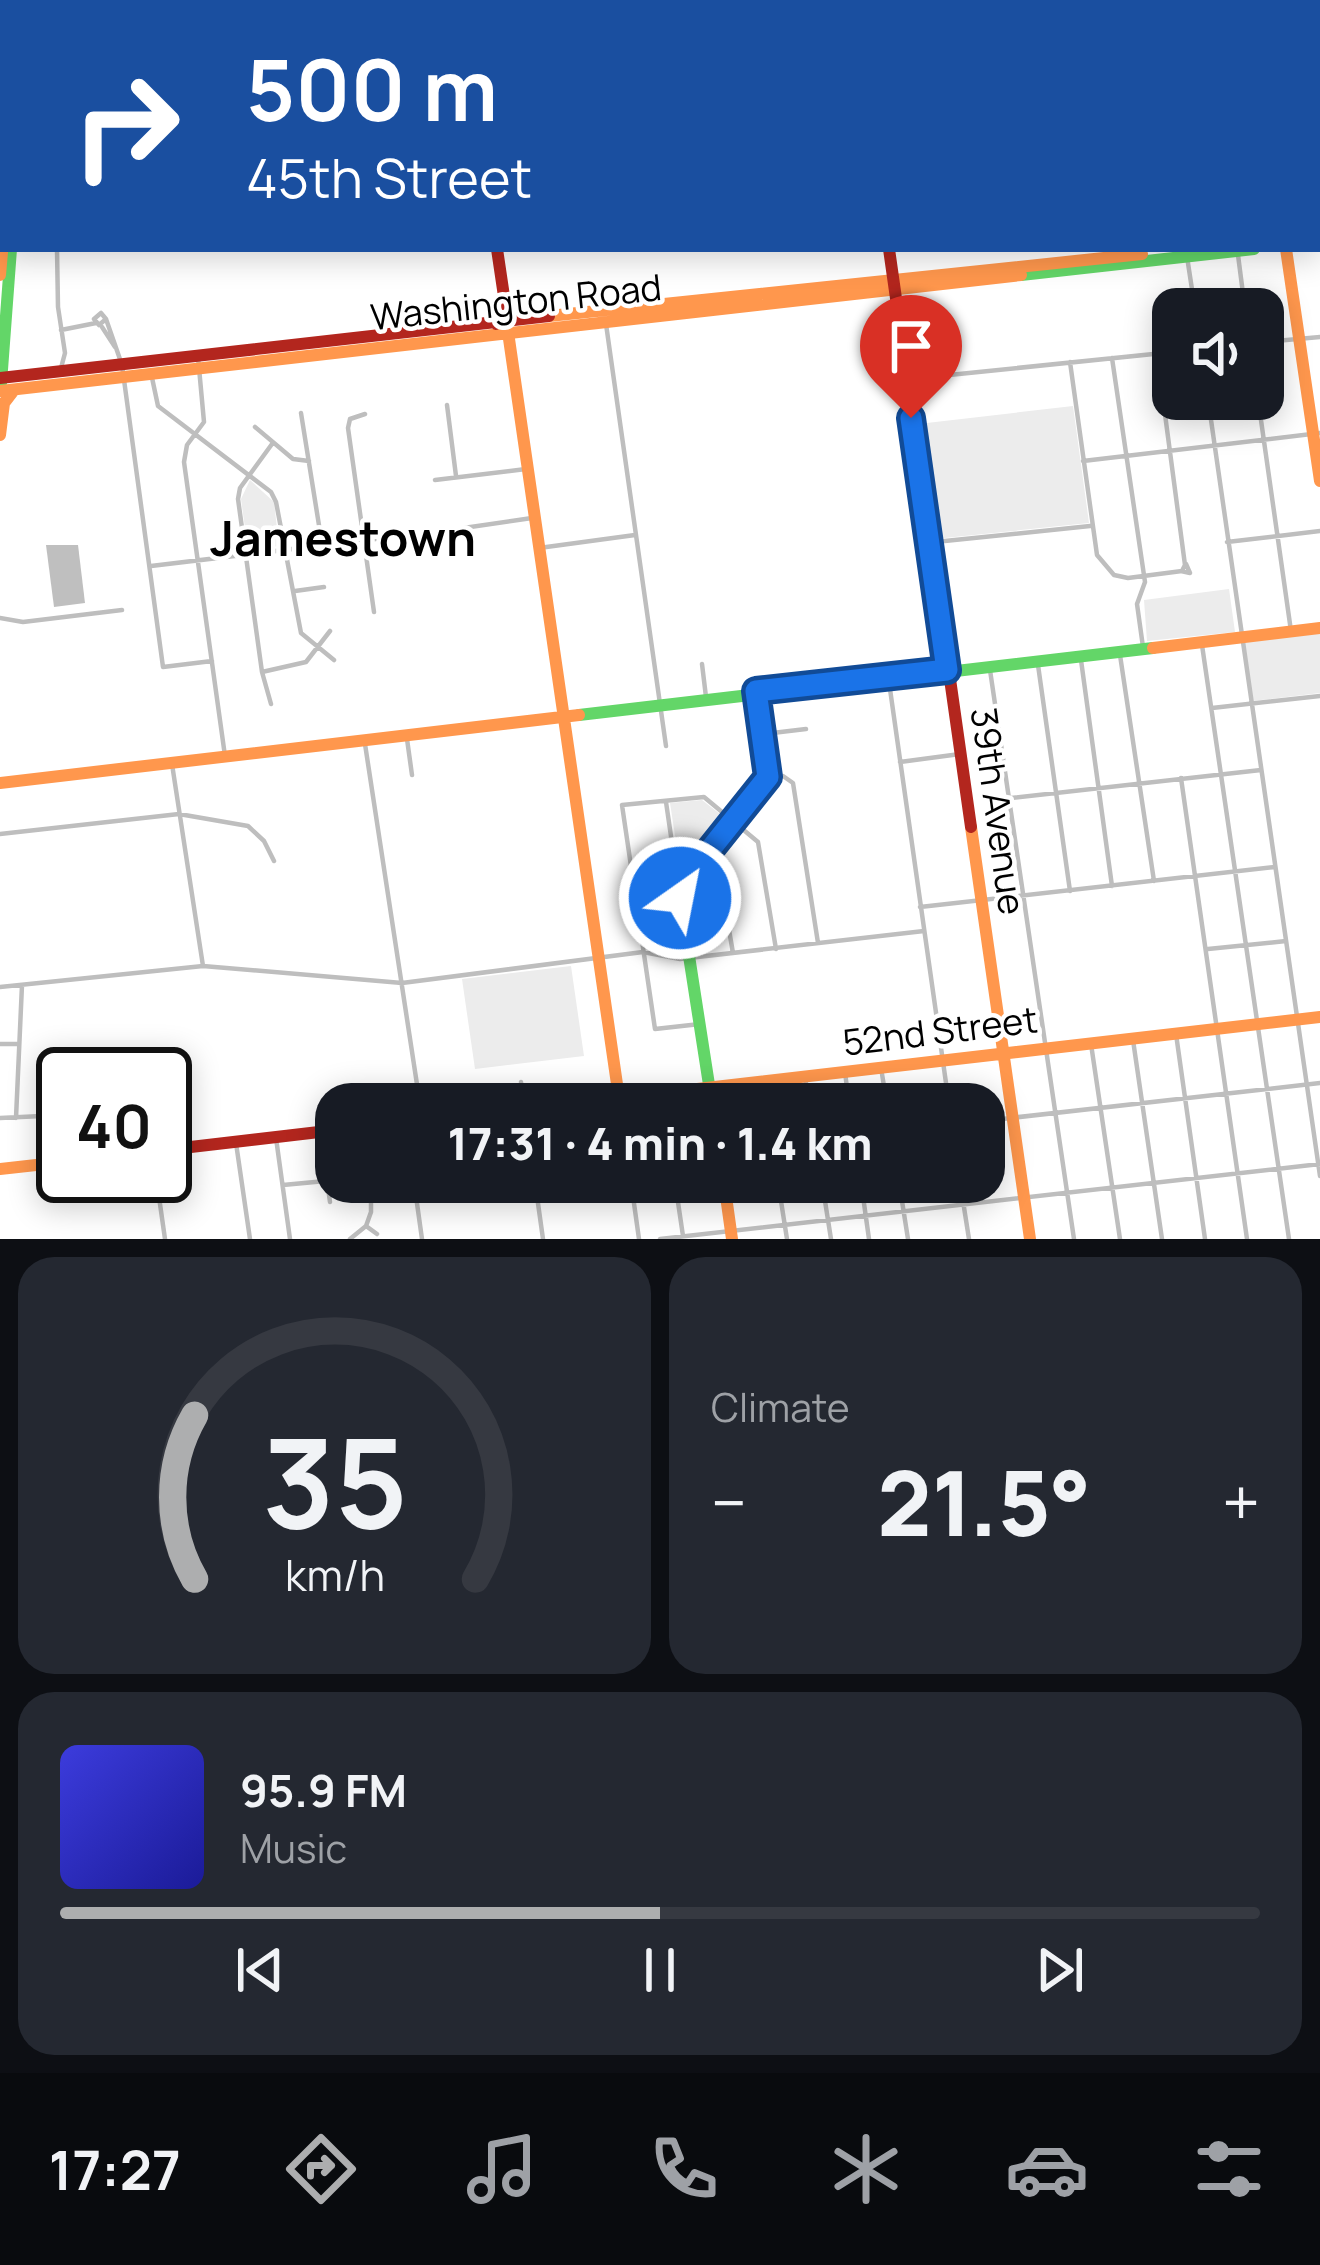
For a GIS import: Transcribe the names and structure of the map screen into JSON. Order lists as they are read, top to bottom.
{
  "streets": {
    "main road": ["Washington Road", "39th Avenue", "52nd Street"]
  },
  "crossings": [
    ["Washington Road", "39th Avenue"],
    ["39th Avenue", "52nd Street"]
  ],
  "districts": ["Jamestown"],
  "page": {
    "turn": ["500 m", "45th Street"],
    "limit": "40",
    "trip": "17:31 · 4 min · 1.4 km",
    "tile": "Climate",
    "heat": ["−", "21.5°", "+"],
    "song": ["95.9 FM", "Music"],
    "tabs": "17:27",
    "gauge": ["35", "km/h"]
  }
}
